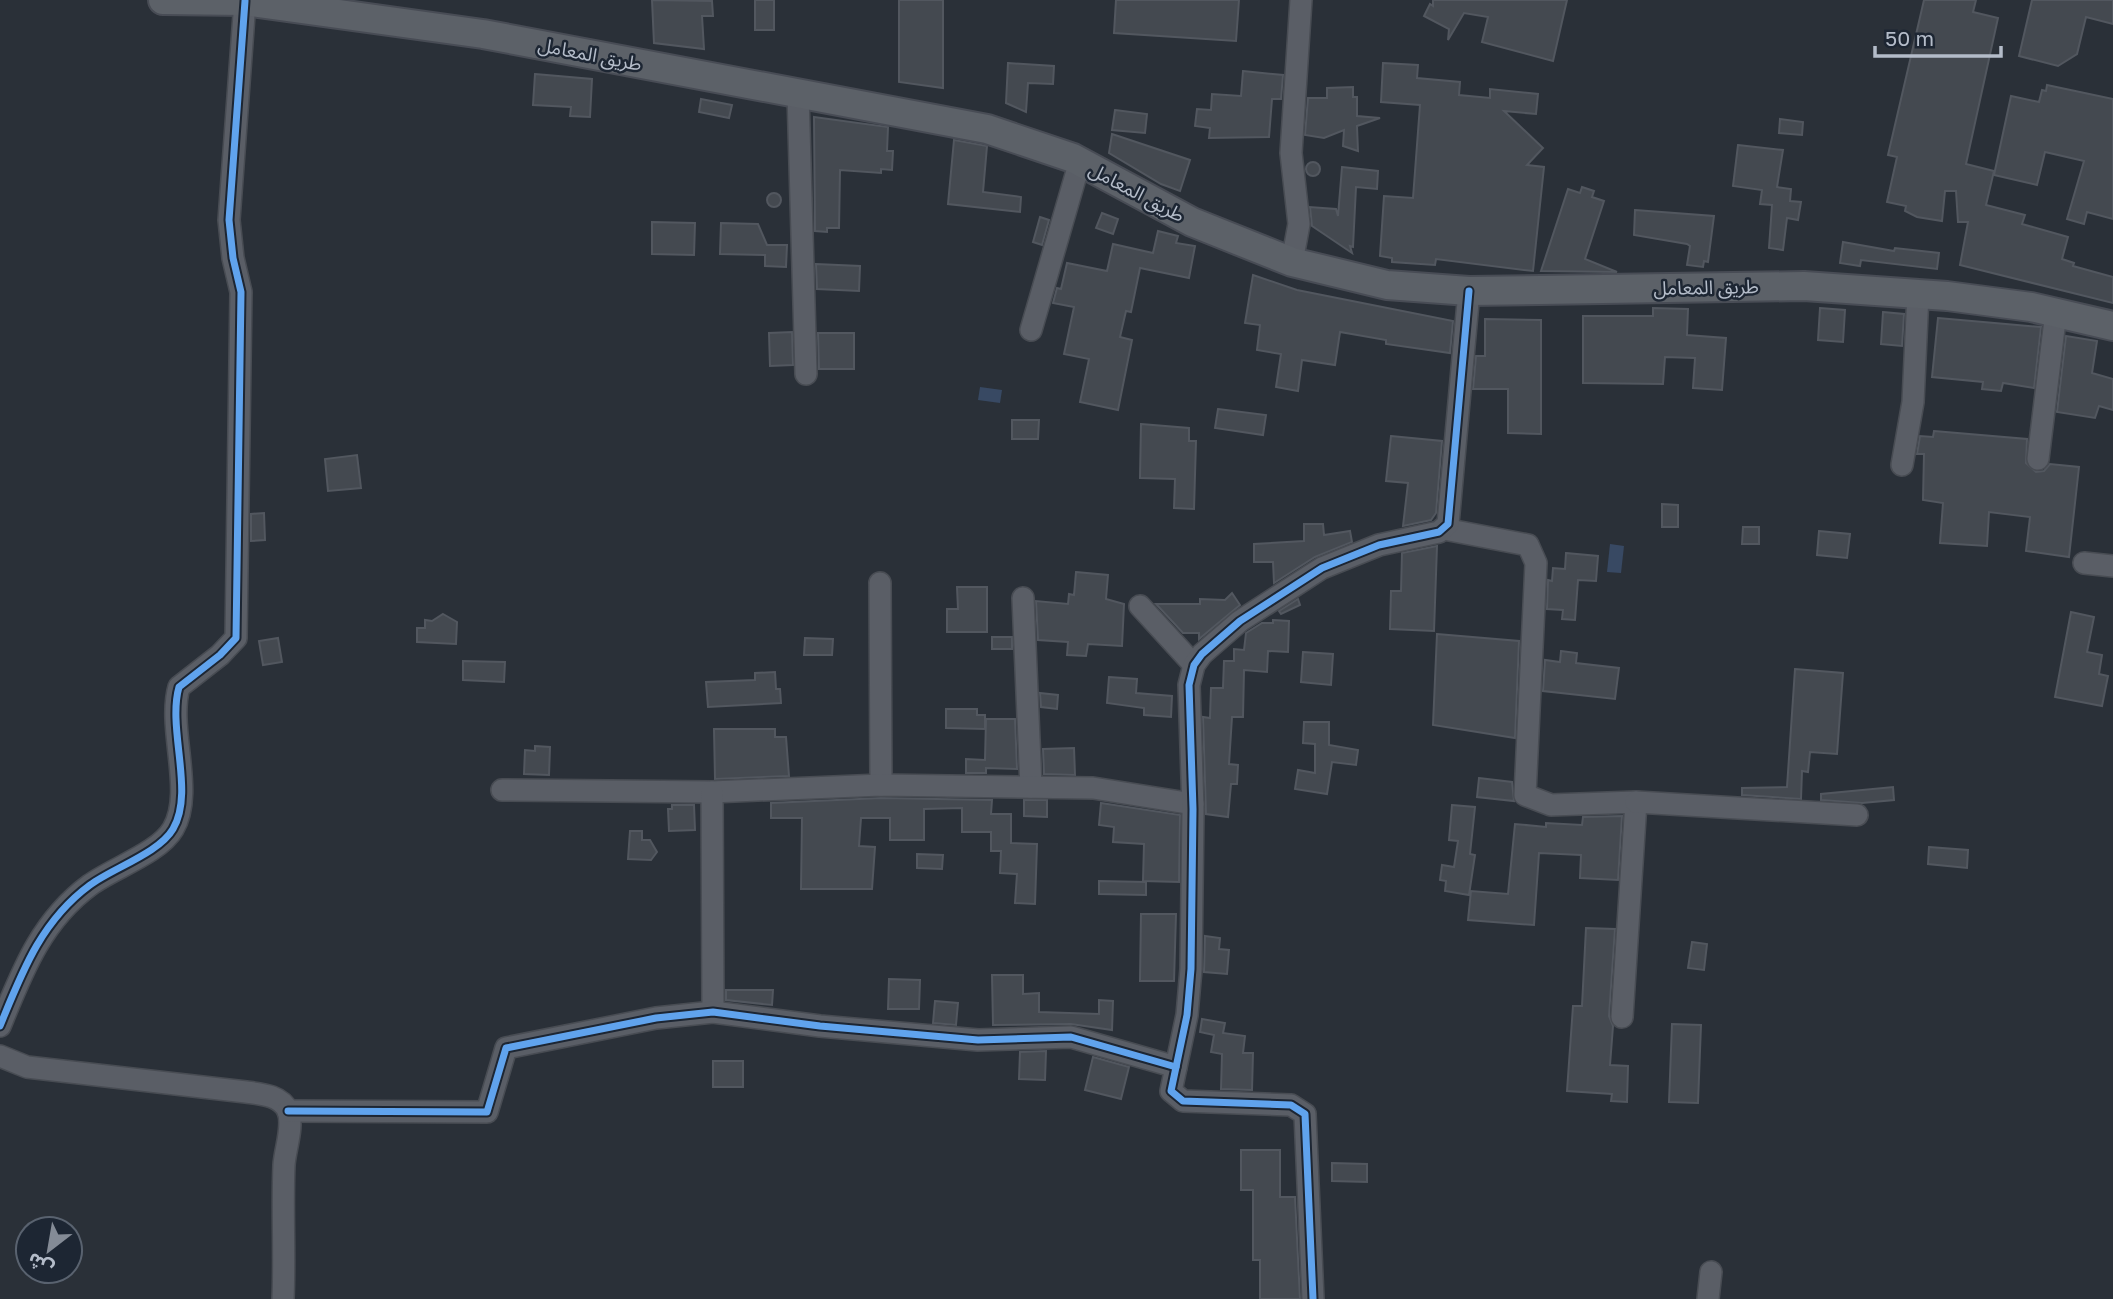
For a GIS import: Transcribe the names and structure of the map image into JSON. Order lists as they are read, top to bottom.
{
  "streets": {
    "main road": ["طريق المعامل"]
  },
  "scale_bar": "50 m",
  "north": "bottom left"
}
